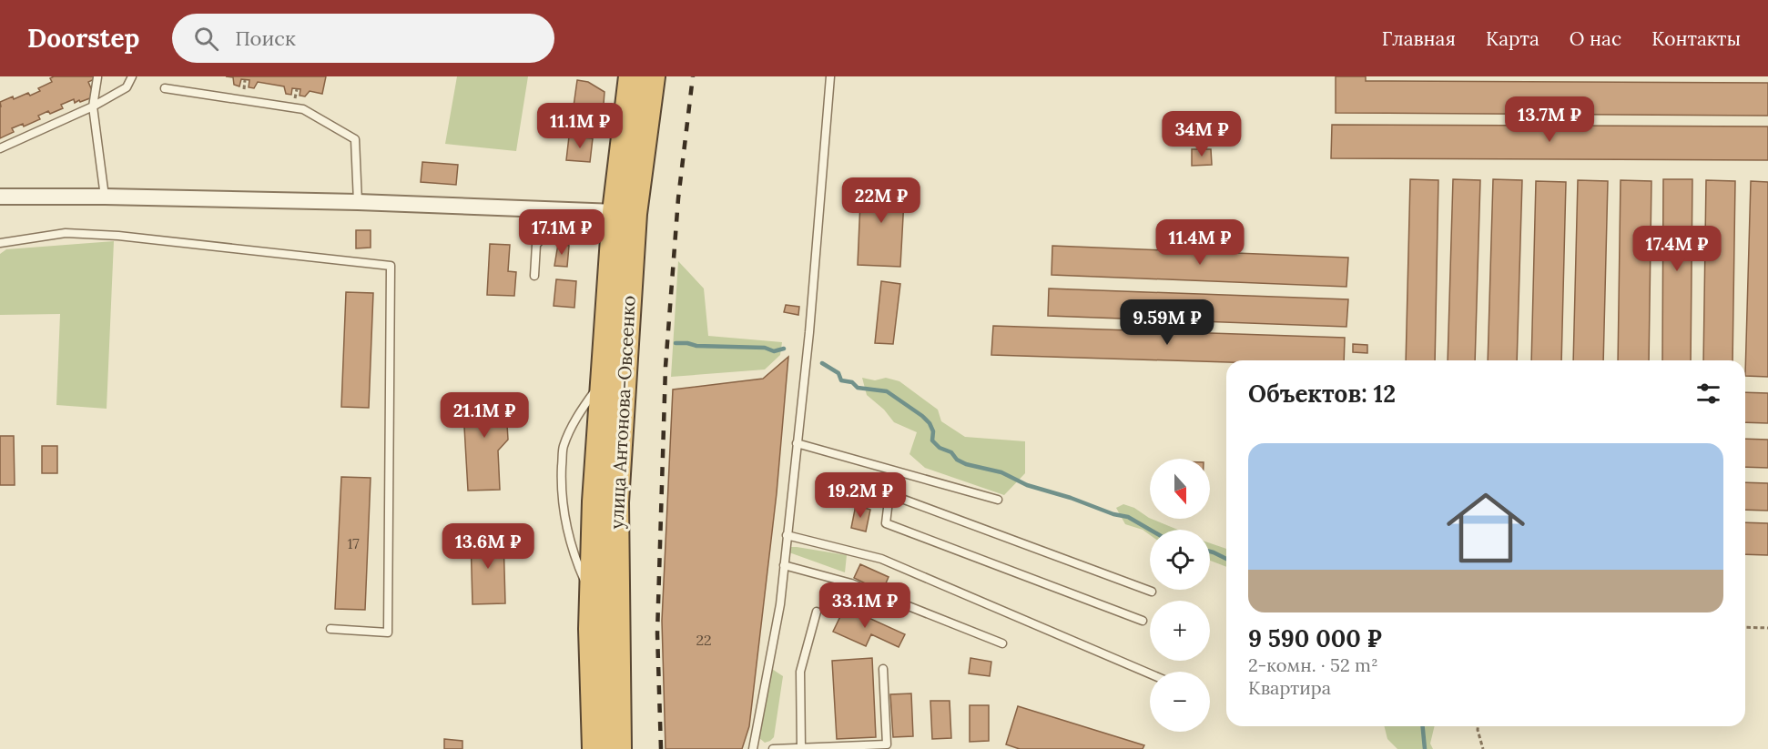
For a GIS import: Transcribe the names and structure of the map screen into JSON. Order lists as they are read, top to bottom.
{
  "streets": {
    "highway": ["улица Антонова-Овсеенко"]
  },
  "house_numbers": ["17", "22"],
  "north": "bottom",
  "page": {
    "header": "Doorstep",
    "search": "Поиск",
    "nav": [
      "Главная",
      "Карта",
      "О нас",
      "Контакты"
    ],
    "price": [
      "13.7M ₽",
      "11.1M ₽",
      "34M ₽",
      "22M ₽",
      "17.1M ₽",
      "11.4M ₽",
      "17.4M ₽",
      "9.59M ₽",
      "21.1M ₽",
      "19.2M ₽",
      "13.6M ₽",
      "33.1M ₽"
    ],
    "heading": "Объектов: 12",
    "list": [
      {
        "name": "9 590 000 ₽",
        "note": "2-комн. · 52 m² · Квартира"
      }
    ],
    "map_buttons": ["+", "−"]
  }
}
